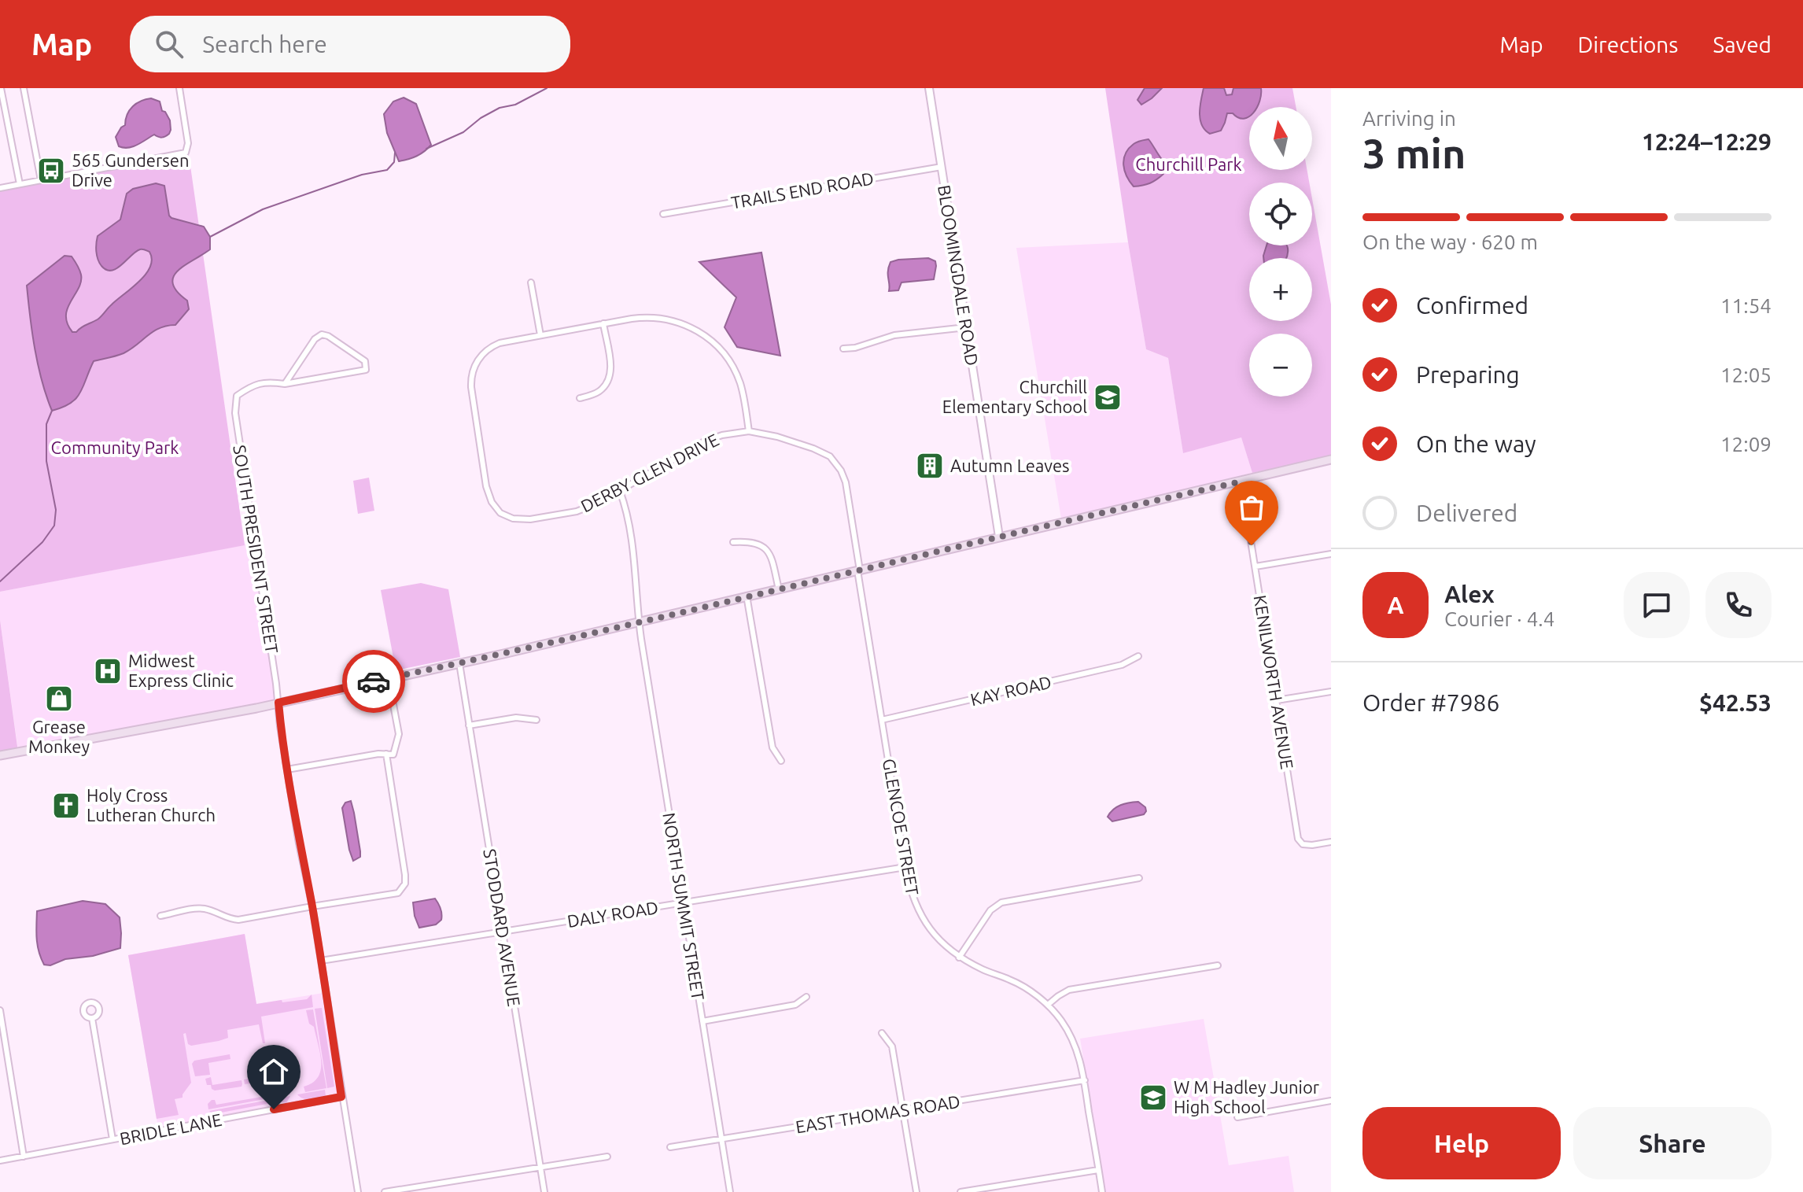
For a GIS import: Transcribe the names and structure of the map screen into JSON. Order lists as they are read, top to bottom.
{
  "streets": {
    "street": [
      "TRAILS END ROAD",
      "BLOOMINGDALE ROAD",
      "DERBY GLEN DRIVE",
      "SOUTH PRESIDENT STREET",
      "KENILWORTH AVENUE",
      "KAY ROAD",
      "GLENCOE STREET",
      "NORTH SUMMIT STREET",
      "DALY ROAD",
      "STODDARD AVENUE",
      "EAST THOMAS ROAD",
      "BRIDLE LANE"
    ]
  },
  "crossings": [
    ["TRAILS END ROAD", "BLOOMINGDALE ROAD"],
    ["DERBY GLEN DRIVE", "GLENCOE STREET"],
    ["DERBY GLEN DRIVE", "NORTH SUMMIT STREET"],
    ["SOUTH PRESIDENT STREET", "DALY ROAD"],
    ["SOUTH PRESIDENT STREET", "BRIDLE LANE"],
    ["KAY ROAD", "GLENCOE STREET"],
    ["GLENCOE STREET", "DALY ROAD"],
    ["GLENCOE STREET", "EAST THOMAS ROAD"],
    ["NORTH SUMMIT STREET", "DALY ROAD"],
    ["NORTH SUMMIT STREET", "EAST THOMAS ROAD"],
    ["DALY ROAD", "STODDARD AVENUE"]
  ],
  "parks": ["Churchill Park", "Community Park"],
  "places": {
    "bus stop": ["565 Gundersen Drive"],
    "school or university": ["Churchill Elementary School", "W M Hadley Junior High School"],
    "building": ["Autumn Leaves"],
    "hospital": ["Midwest Express Clinic"],
    "shop": ["Grease Monkey"],
    "church": ["Holy Cross Lutheran Church"]
  },
  "north": "top",
  "page": {
    "header": "Map",
    "search": "Search here",
    "nav": ["Map", "Directions", "Saved"],
    "heading": ["3 min", "Arriving in", "12:24–12:29"],
    "panel": [
      "Alex",
      "Courier · 4.4",
      "Order #7986",
      "$42.53"
    ],
    "map_buttons": ["+", "−"],
    "bar": "On the way · 620 m",
    "list": [
      ["Confirmed", "11:54"],
      ["Preparing", "12:05"],
      ["On the way", "12:09"],
      "Delivered"
    ],
    "round": "A",
    "buttons": ["Help", "Share"]
  }
}
